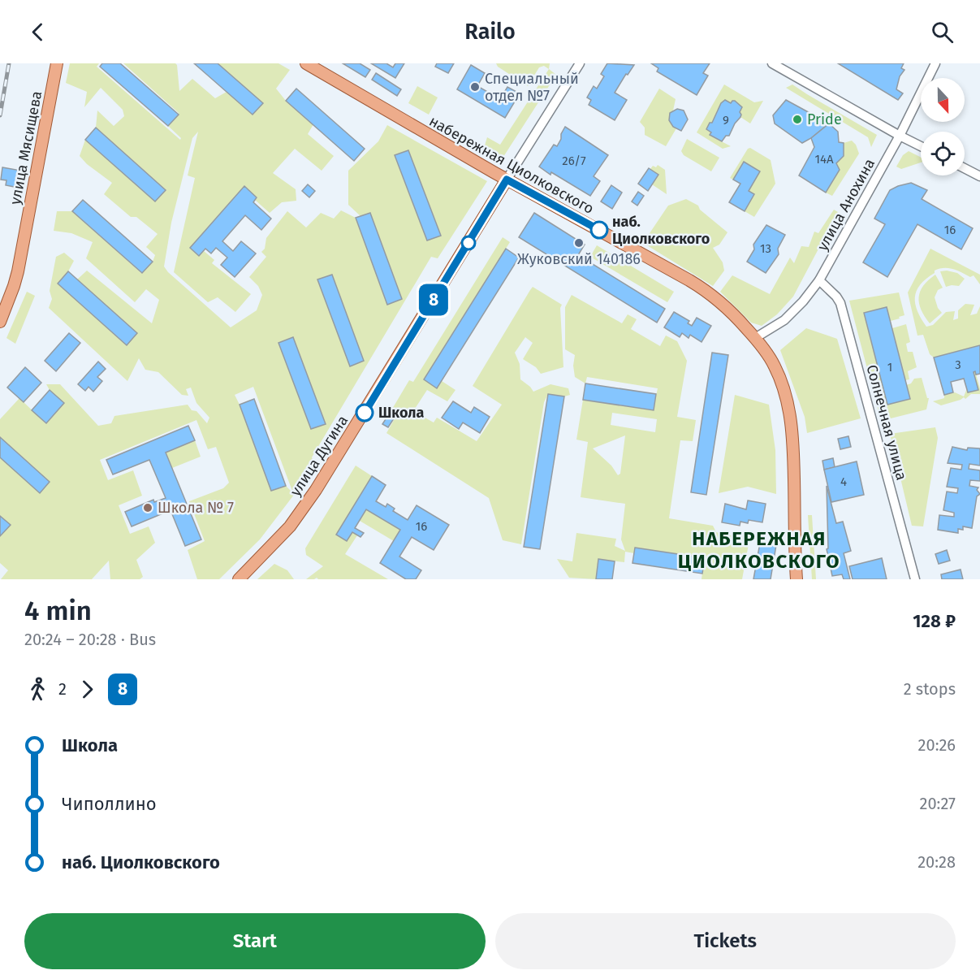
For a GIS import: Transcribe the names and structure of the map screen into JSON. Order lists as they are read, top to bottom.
{
  "streets": {
    "main road": ["улица Мясищева", "набережная Циолковского", "улица Дугина"],
    "street": ["улица Анохина", "Солнечная улица"]
  },
  "crossings": [
    ["набережная Циолковского", "улица Анохина"],
    ["набережная Циолковского", "улица Дугина"],
    ["улица Анохина", "Солнечная улица"]
  ],
  "districts": ["НАБЕРЕЖНАЯ ЦИОЛКОВСКОГО"],
  "places": [
    "Специальный отдел №7",
    "Pride",
    "наб. Циолковского",
    "Жуковский 140186",
    "Школа",
    "Школа № 7"
  ],
  "lines": ["bus line 8"],
  "house_numbers": [
    "9",
    "14А",
    "26/7",
    "16",
    "13",
    "3",
    "1",
    "4",
    "16"
  ],
  "north": "bottom",
  "page": {
    "header": "Railo",
    "on_map": "8",
    "heading": ["4 min", "20:24 – 20:28 · Bus", "128 ₽"],
    "legs": ["2", "8", "2 stops"],
    "list": [
      {
        "name": "Школа",
        "value": "20:26"
      },
      {
        "name": "Чиполлино",
        "value": "20:27"
      },
      {
        "name": "наб. Циолковского",
        "value": "20:28"
      }
    ],
    "buttons": ["Start", "Tickets"]
  }
}
